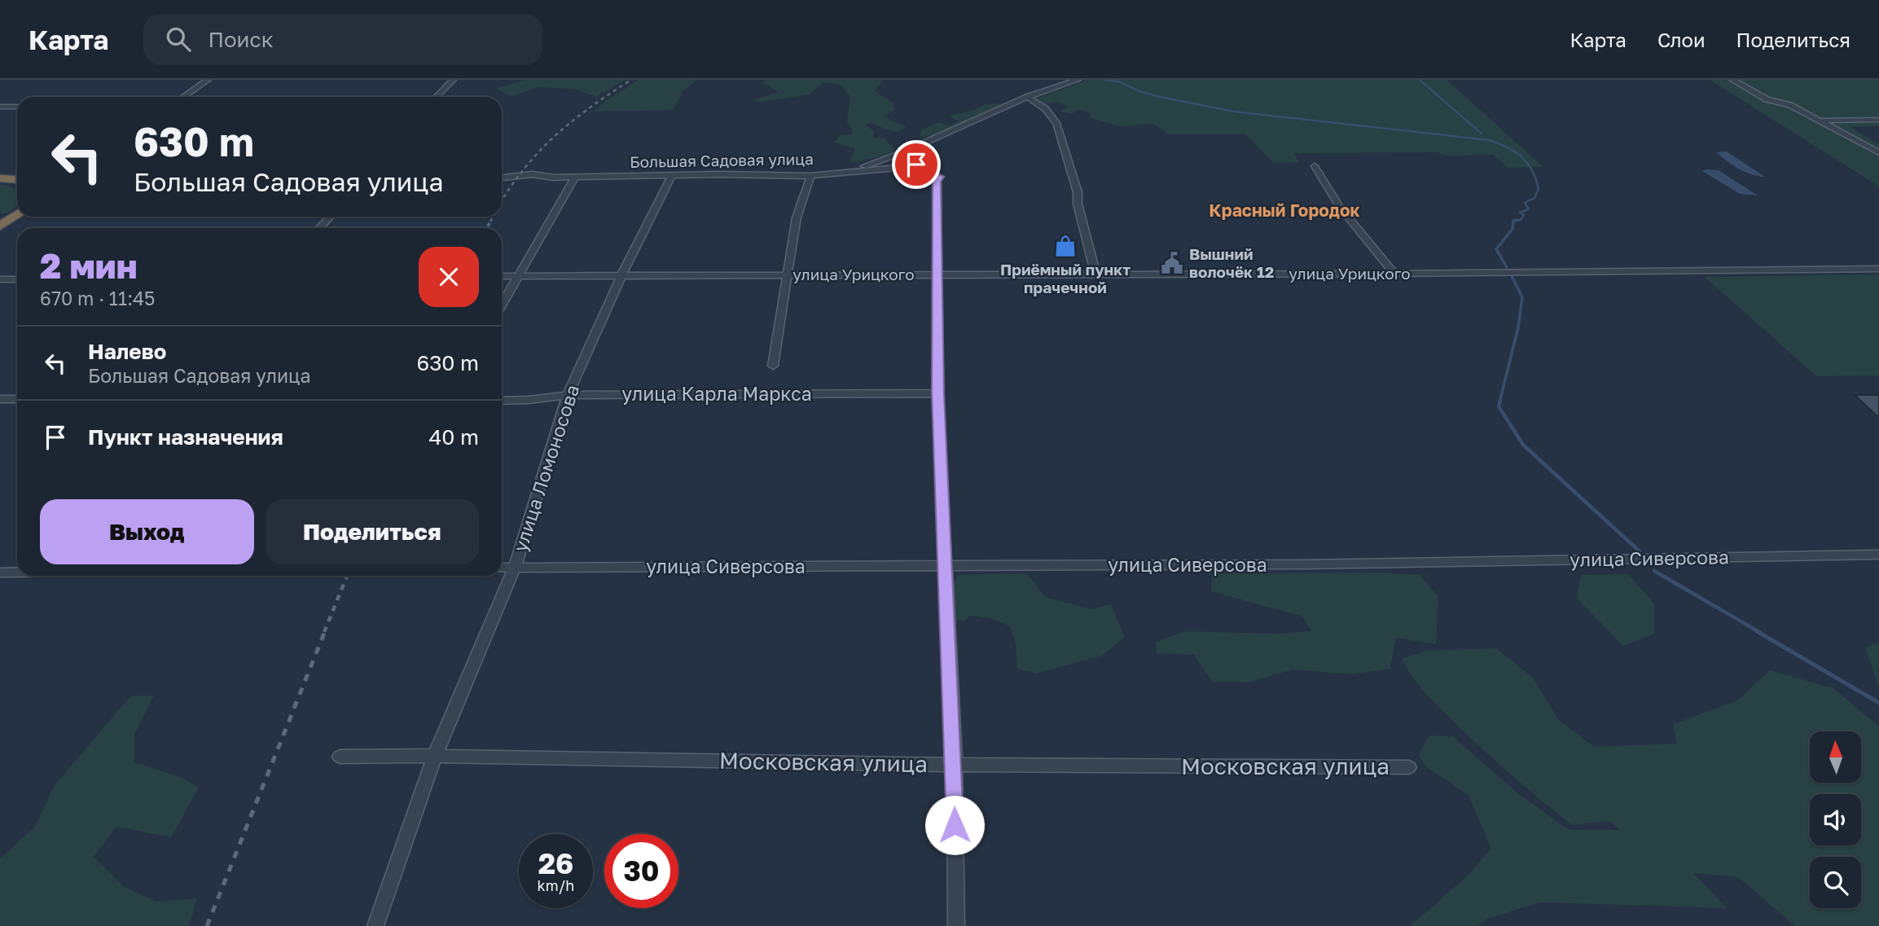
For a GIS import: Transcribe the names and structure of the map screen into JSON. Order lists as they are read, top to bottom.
{
  "streets": {
    "street": [
      "Большая Садовая улица",
      "улица Урицкого",
      "улица Карла Маркса",
      "улица Ломоносова",
      "улица Сиверсова",
      "Московская улица"
    ]
  },
  "crossings": [
    ["Большая Садовая улица", "улица Урицкого"],
    ["Большая Садовая улица", "улица Ломоносова"],
    ["улица Урицкого", "улица Ломоносова"],
    ["улица Карла Маркса", "улица Ломоносова"],
    ["улица Ломоносова", "улица Сиверсова"],
    ["улица Ломоносова", "Московская улица"]
  ],
  "districts": ["Красный Городок"],
  "places": {
    "shop": ["Приёмный пункт прачечной"],
    "public building": ["Вышний волочёк 12"]
  },
  "north": "top",
  "page": {
    "header": "Карта",
    "search": "Поиск",
    "nav": ["Карта", "Слои", "Поделиться"],
    "turn": ["630 m", "Большая Садовая улица"],
    "heading": ["2 мин", "670 m · 11:45"],
    "list": [
      {
        "name": "Налево",
        "note": "Большая Садовая улица",
        "value": "630 m"
      },
      {
        "name": "Пункт назначения",
        "value": "40 m"
      }
    ],
    "buttons": ["Выход", "Поделиться"],
    "speed": "26 km/h",
    "limit": "30"
  }
}
